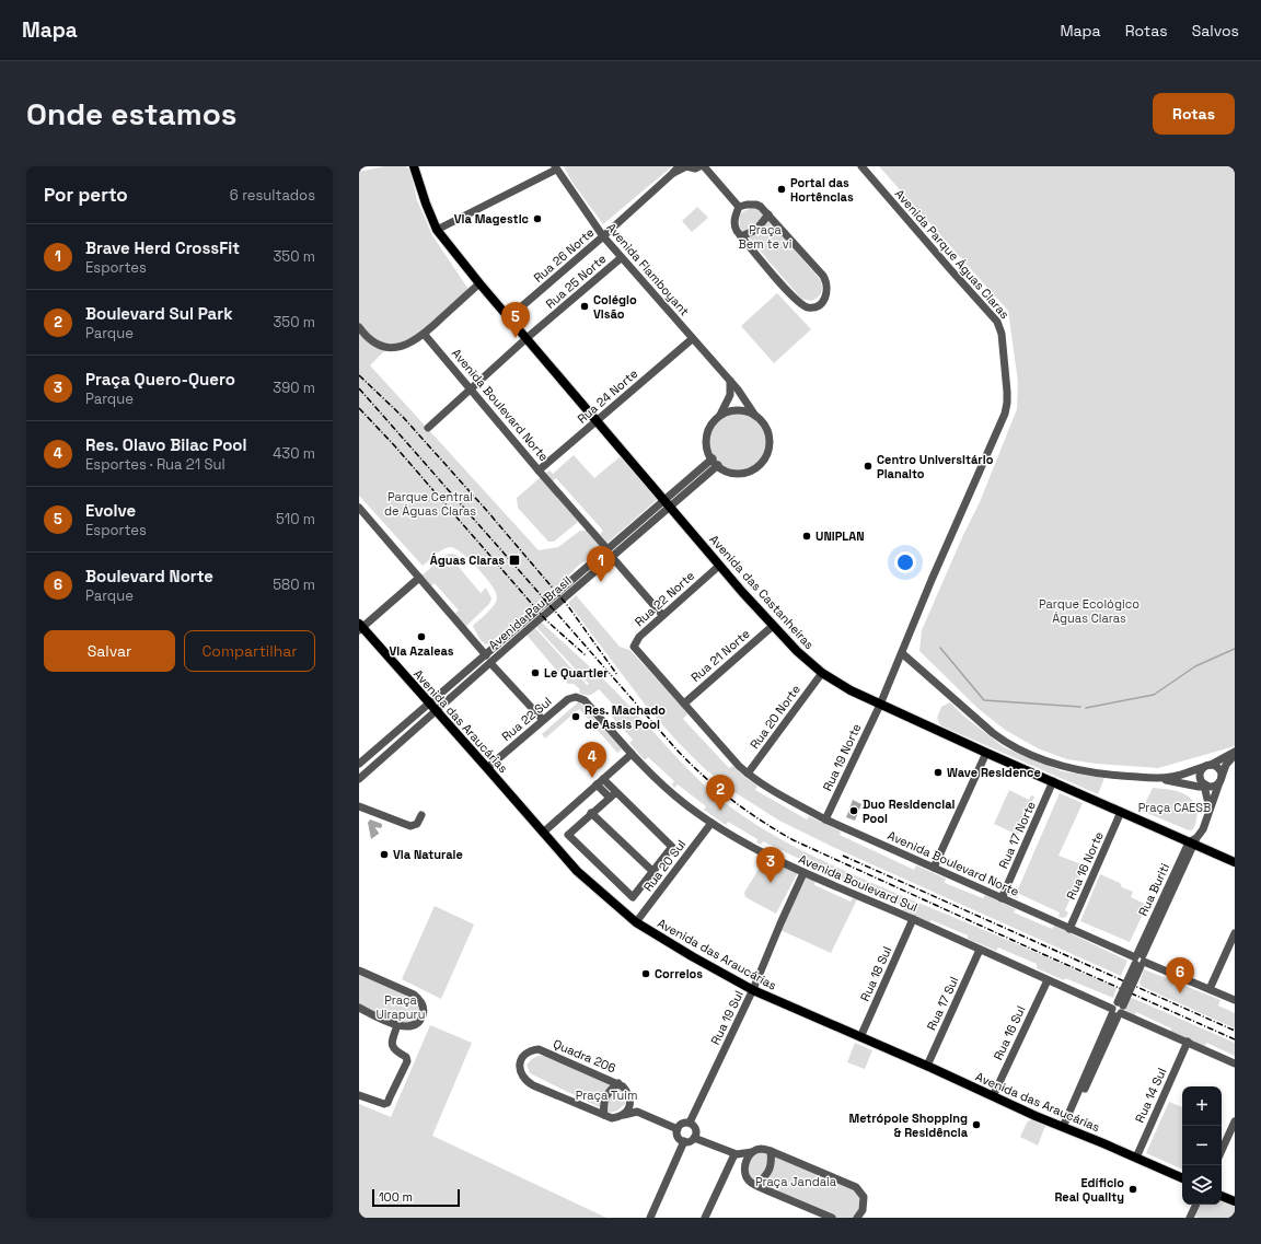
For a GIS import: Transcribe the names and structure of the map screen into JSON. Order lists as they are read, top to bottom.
{
  "streets": {
    "main road": ["Avenida das Castanheiras", "Avenida das Araucárias"],
    "street": [
      "Avenida Parque Águas Claras",
      "Rua 26 Norte",
      "Avenida Flamboyant",
      "Rua 25 Norte",
      "Rua 24 Norte",
      "Avenida Boulevard Norte",
      "Rua 22 Norte",
      "Avenida Pau Brasil",
      "Rua 21 Norte",
      "Rua 20 Norte",
      "Rua 22 Sul",
      "Rua 19 Norte",
      "Rua 17 Norte",
      "Rua 20 Sul",
      "Rua 16 Norte",
      "Avenida Boulevard Sul",
      "Rua Buriti",
      "Rua 18 Sul",
      "Rua 17 Sul",
      "Rua 19 Sul",
      "Rua 16 Sul",
      "Quadra 206",
      "Rua 14 Sul"
    ]
  },
  "crossings": [
    ["Avenida Parque Águas Claras", "Avenida das Castanheiras"],
    ["Avenida Parque Águas Claras", "Rua 19 Norte"],
    ["Rua 26 Norte", "Avenida Flamboyant"],
    ["Rua 26 Norte", "Avenida das Castanheiras"],
    ["Avenida Flamboyant", "Rua 25 Norte"],
    ["Avenida Flamboyant", "Rua 24 Norte"],
    ["Avenida Flamboyant", "Avenida Pau Brasil"],
    ["Rua 25 Norte", "Avenida Boulevard Norte"],
    ["Rua 25 Norte", "Avenida das Castanheiras"],
    ["Rua 24 Norte", "Avenida Boulevard Norte"],
    ["Rua 24 Norte", "Avenida das Castanheiras"],
    ["Avenida Boulevard Norte", "Rua 22 Norte"],
    ["Avenida Boulevard Norte", "Avenida Pau Brasil"],
    ["Avenida Boulevard Norte", "Rua 21 Norte"],
    ["Avenida Boulevard Norte", "Rua 20 Norte"],
    ["Avenida Boulevard Norte", "Rua 19 Norte"],
    ["Avenida Boulevard Norte", "Rua 17 Norte"],
    ["Avenida Boulevard Norte", "Rua 16 Norte"],
    ["Avenida Boulevard Norte", "Rua Buriti"],
    ["Avenida das Castanheiras", "Rua 22 Norte"],
    ["Avenida das Castanheiras", "Avenida Pau Brasil"],
    ["Avenida das Castanheiras", "Rua 21 Norte"],
    ["Avenida das Castanheiras", "Rua 20 Norte"],
    ["Avenida das Castanheiras", "Rua 19 Norte"],
    ["Avenida das Castanheiras", "Rua 17 Norte"],
    ["Avenida das Castanheiras", "Rua 16 Norte"],
    ["Avenida das Castanheiras", "Rua Buriti"],
    ["Avenida Pau Brasil", "Avenida das Araucárias"],
    ["Rua 22 Sul", "Avenida das Araucárias"],
    ["Rua 22 Sul", "Avenida Boulevard Sul"],
    ["Avenida das Araucárias", "Rua 20 Sul"],
    ["Avenida das Araucárias", "Rua Buriti"],
    ["Avenida das Araucárias", "Rua 18 Sul"],
    ["Avenida das Araucárias", "Rua 17 Sul"],
    ["Avenida das Araucárias", "Rua 19 Sul"],
    ["Avenida das Araucárias", "Rua 16 Sul"],
    ["Avenida das Araucárias", "Rua 14 Sul"],
    ["Rua 20 Sul", "Avenida Boulevard Sul"],
    ["Avenida Boulevard Sul", "Rua Buriti"],
    ["Avenida Boulevard Sul", "Rua 18 Sul"],
    ["Avenida Boulevard Sul", "Rua 17 Sul"],
    ["Avenida Boulevard Sul", "Rua 19 Sul"],
    ["Avenida Boulevard Sul", "Rua 16 Sul"],
    ["Avenida Boulevard Sul", "Rua 14 Sul"]
  ],
  "parks": [
    "Praça Bem te vi",
    "Parque Central de Águas Claras",
    "Parque Ecológico Águas Claras",
    "Praça CAESB",
    "Praça Uirapuru",
    "Praça Tuim",
    "Praça Jandaia"
  ],
  "places": {
    "other": [
      "Portal das Hortências",
      "Via Magestic",
      "Colégio Visão",
      "Centro Universitário Planalto",
      "UNIPLAN",
      "Via Azaleas",
      "Le Quartier",
      "Res. Machado de Assis Pool",
      "Wave Residence",
      "Duo Residencial Pool",
      "Via Naturale",
      "Correios",
      "Metrópole Shopping & Residência",
      "Edíficio Real Quality"
    ],
    "transit": ["Águas Claras"]
  },
  "scale_bar": "100 m",
  "page": {
    "header": "Mapa",
    "nav": ["Mapa", "Rotas", "Salvos"],
    "buttons": [
      "Rotas",
      ["Salvar", "Compartilhar"]
    ],
    "title": "Onde estamos",
    "heading": ["Por perto", "6 resultados"],
    "list": [
      {
        "mark": "1",
        "name": "Brave Herd CrossFit",
        "note": "Esportes",
        "value": "350 m"
      },
      {
        "mark": "2",
        "name": "Boulevard Sul Park",
        "note": "Parque",
        "value": "350 m"
      },
      {
        "mark": "3",
        "name": "Praça Quero-Quero",
        "note": "Parque",
        "value": "390 m"
      },
      {
        "mark": "4",
        "name": "Res. Olavo Bilac Pool",
        "note": "Esportes · Rua 21 Sul",
        "value": "430 m"
      },
      {
        "mark": "5",
        "name": "Evolve",
        "note": "Esportes",
        "value": "510 m"
      },
      {
        "mark": "6",
        "name": "Boulevard Norte",
        "note": "Parque",
        "value": "580 m"
      }
    ],
    "pins": [
      "5",
      "1",
      "4",
      "2",
      "3",
      "6"
    ],
    "map_buttons": ["+", "−"],
    "scale": "100 m"
  }
}
